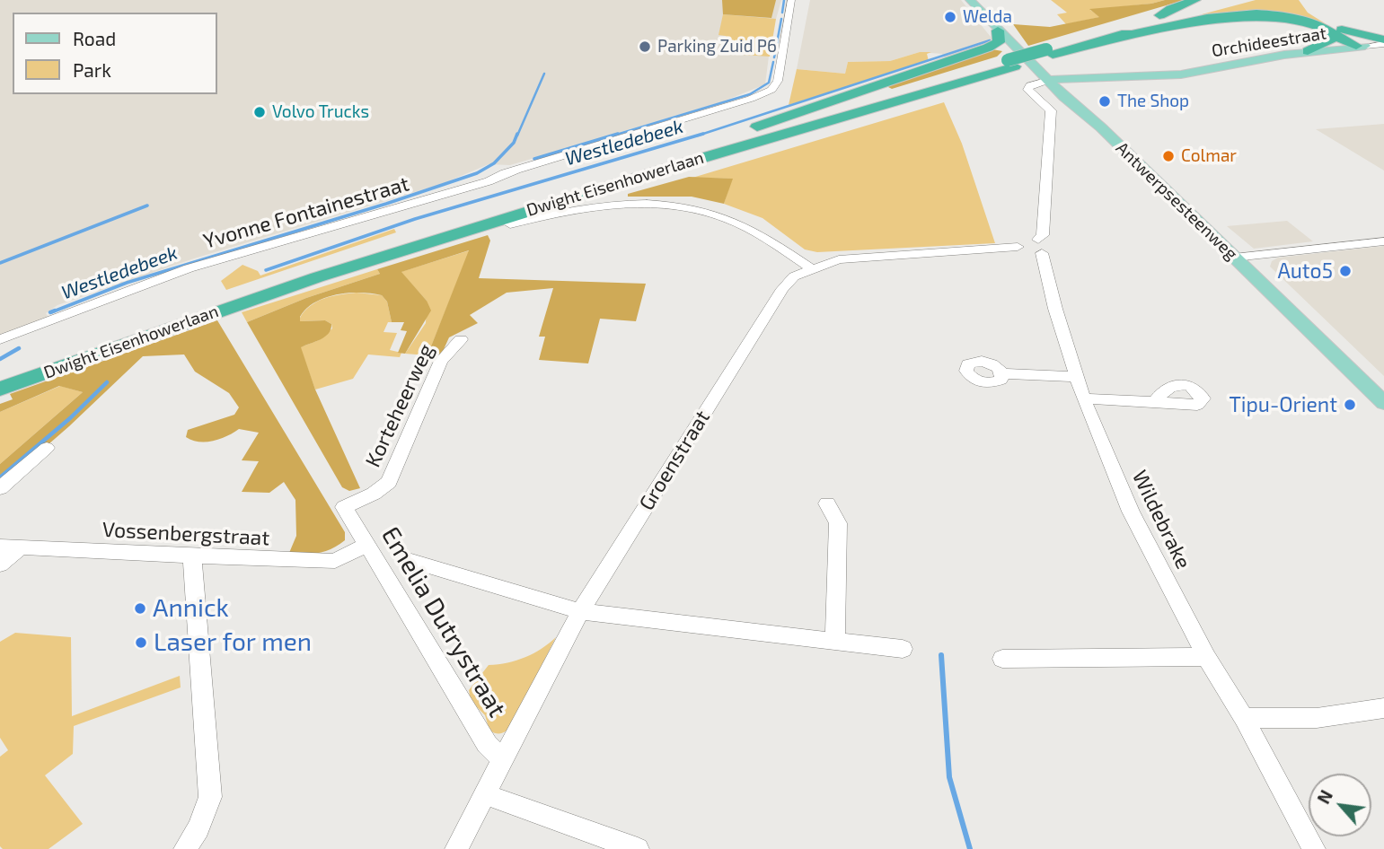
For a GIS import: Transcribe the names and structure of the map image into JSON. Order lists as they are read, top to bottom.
{
  "streets": {
    "highway": ["Dwight Eisenhowerlaan"],
    "main road": ["Orchideestraat", "Antwerpsesteenweg"],
    "street": [
      "Yvonne Fontainestraat",
      "Korteheerweg",
      "Groenstraat",
      "Wildebrake",
      "Vossenbergstraat",
      "Emelia Dutrystraat"
    ]
  },
  "crossings": [
    ["Orchideestraat", "Antwerpsesteenweg"],
    ["Korteheerweg", "Emelia Dutrystraat"],
    ["Groenstraat", "Wildebrake"],
    ["Groenstraat", "Emelia Dutrystraat"],
    ["Vossenbergstraat", "Emelia Dutrystraat"]
  ],
  "water": ["Westledebeek"],
  "places": [
    "Welda",
    "Parking Zuid P6",
    "The Shop",
    "Volvo Trucks",
    "Colmar",
    "Auto5",
    "Tipu-Orient",
    "Annick",
    "Laser for men"
  ],
  "legend": ["Road", "Park"],
  "north": "top left"
}
